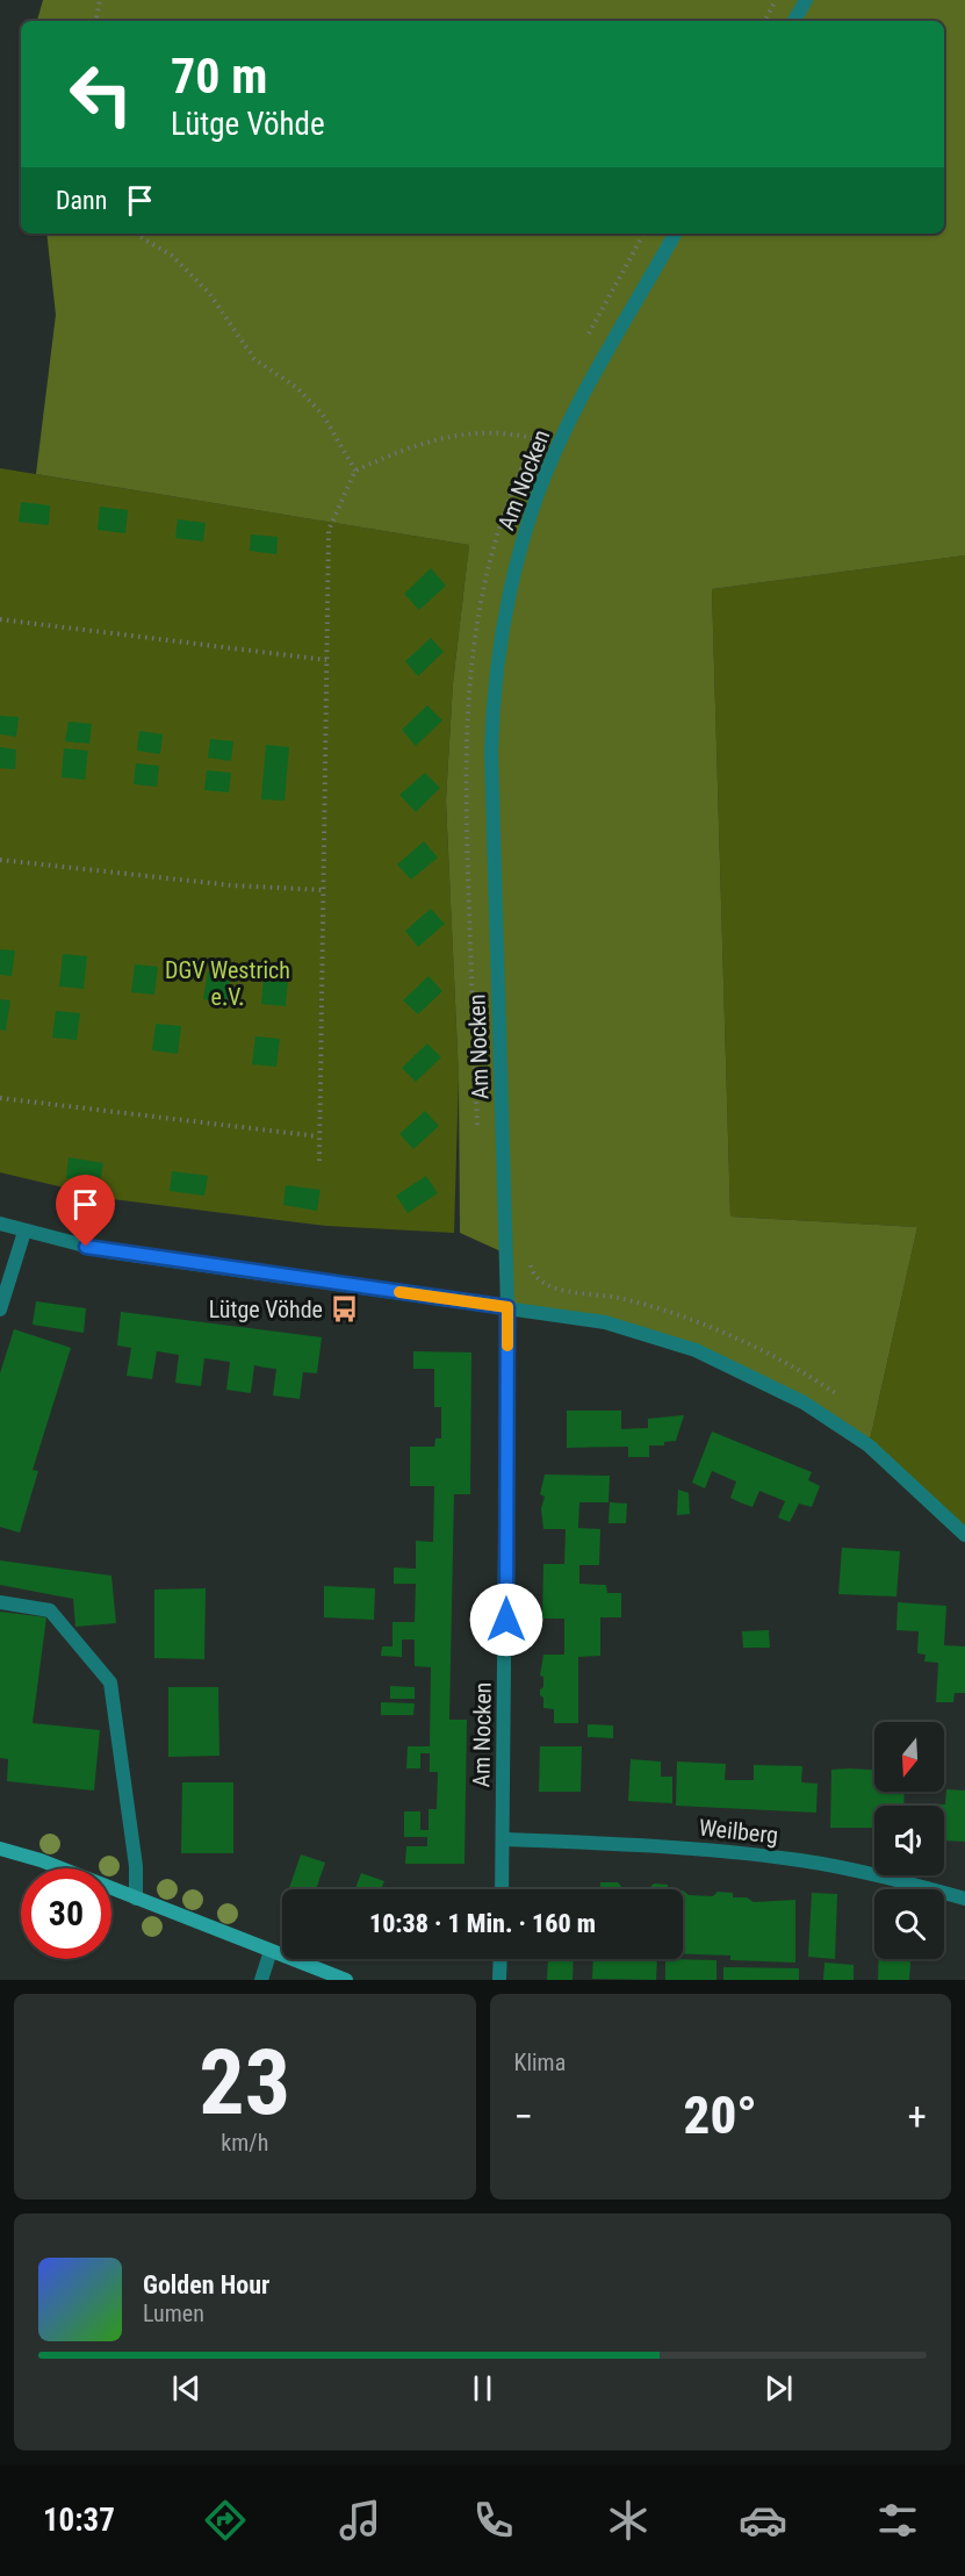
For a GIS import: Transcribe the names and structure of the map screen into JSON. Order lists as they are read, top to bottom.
{
  "streets": {
    "street": ["Am Nocken", "Weilberg"]
  },
  "crossings": [
    ["Am Nocken", "Weilberg"]
  ],
  "parks": ["DGV Westrich e.V."],
  "places": {
    "bus stop": ["Lütge Vöhde"]
  },
  "north": "bottom",
  "page": {
    "turn": ["70 m", "Lütge Vöhde"],
    "then": "Dann",
    "limit": "30",
    "trip": "10:38 · 1 Min. · 160 m",
    "tile": [
      ["23", "km/h"],
      "Klima"
    ],
    "heat": ["−", "20°", "+"],
    "song": ["Golden Hour", "Lumen"],
    "tabs": "10:37"
  }
}
